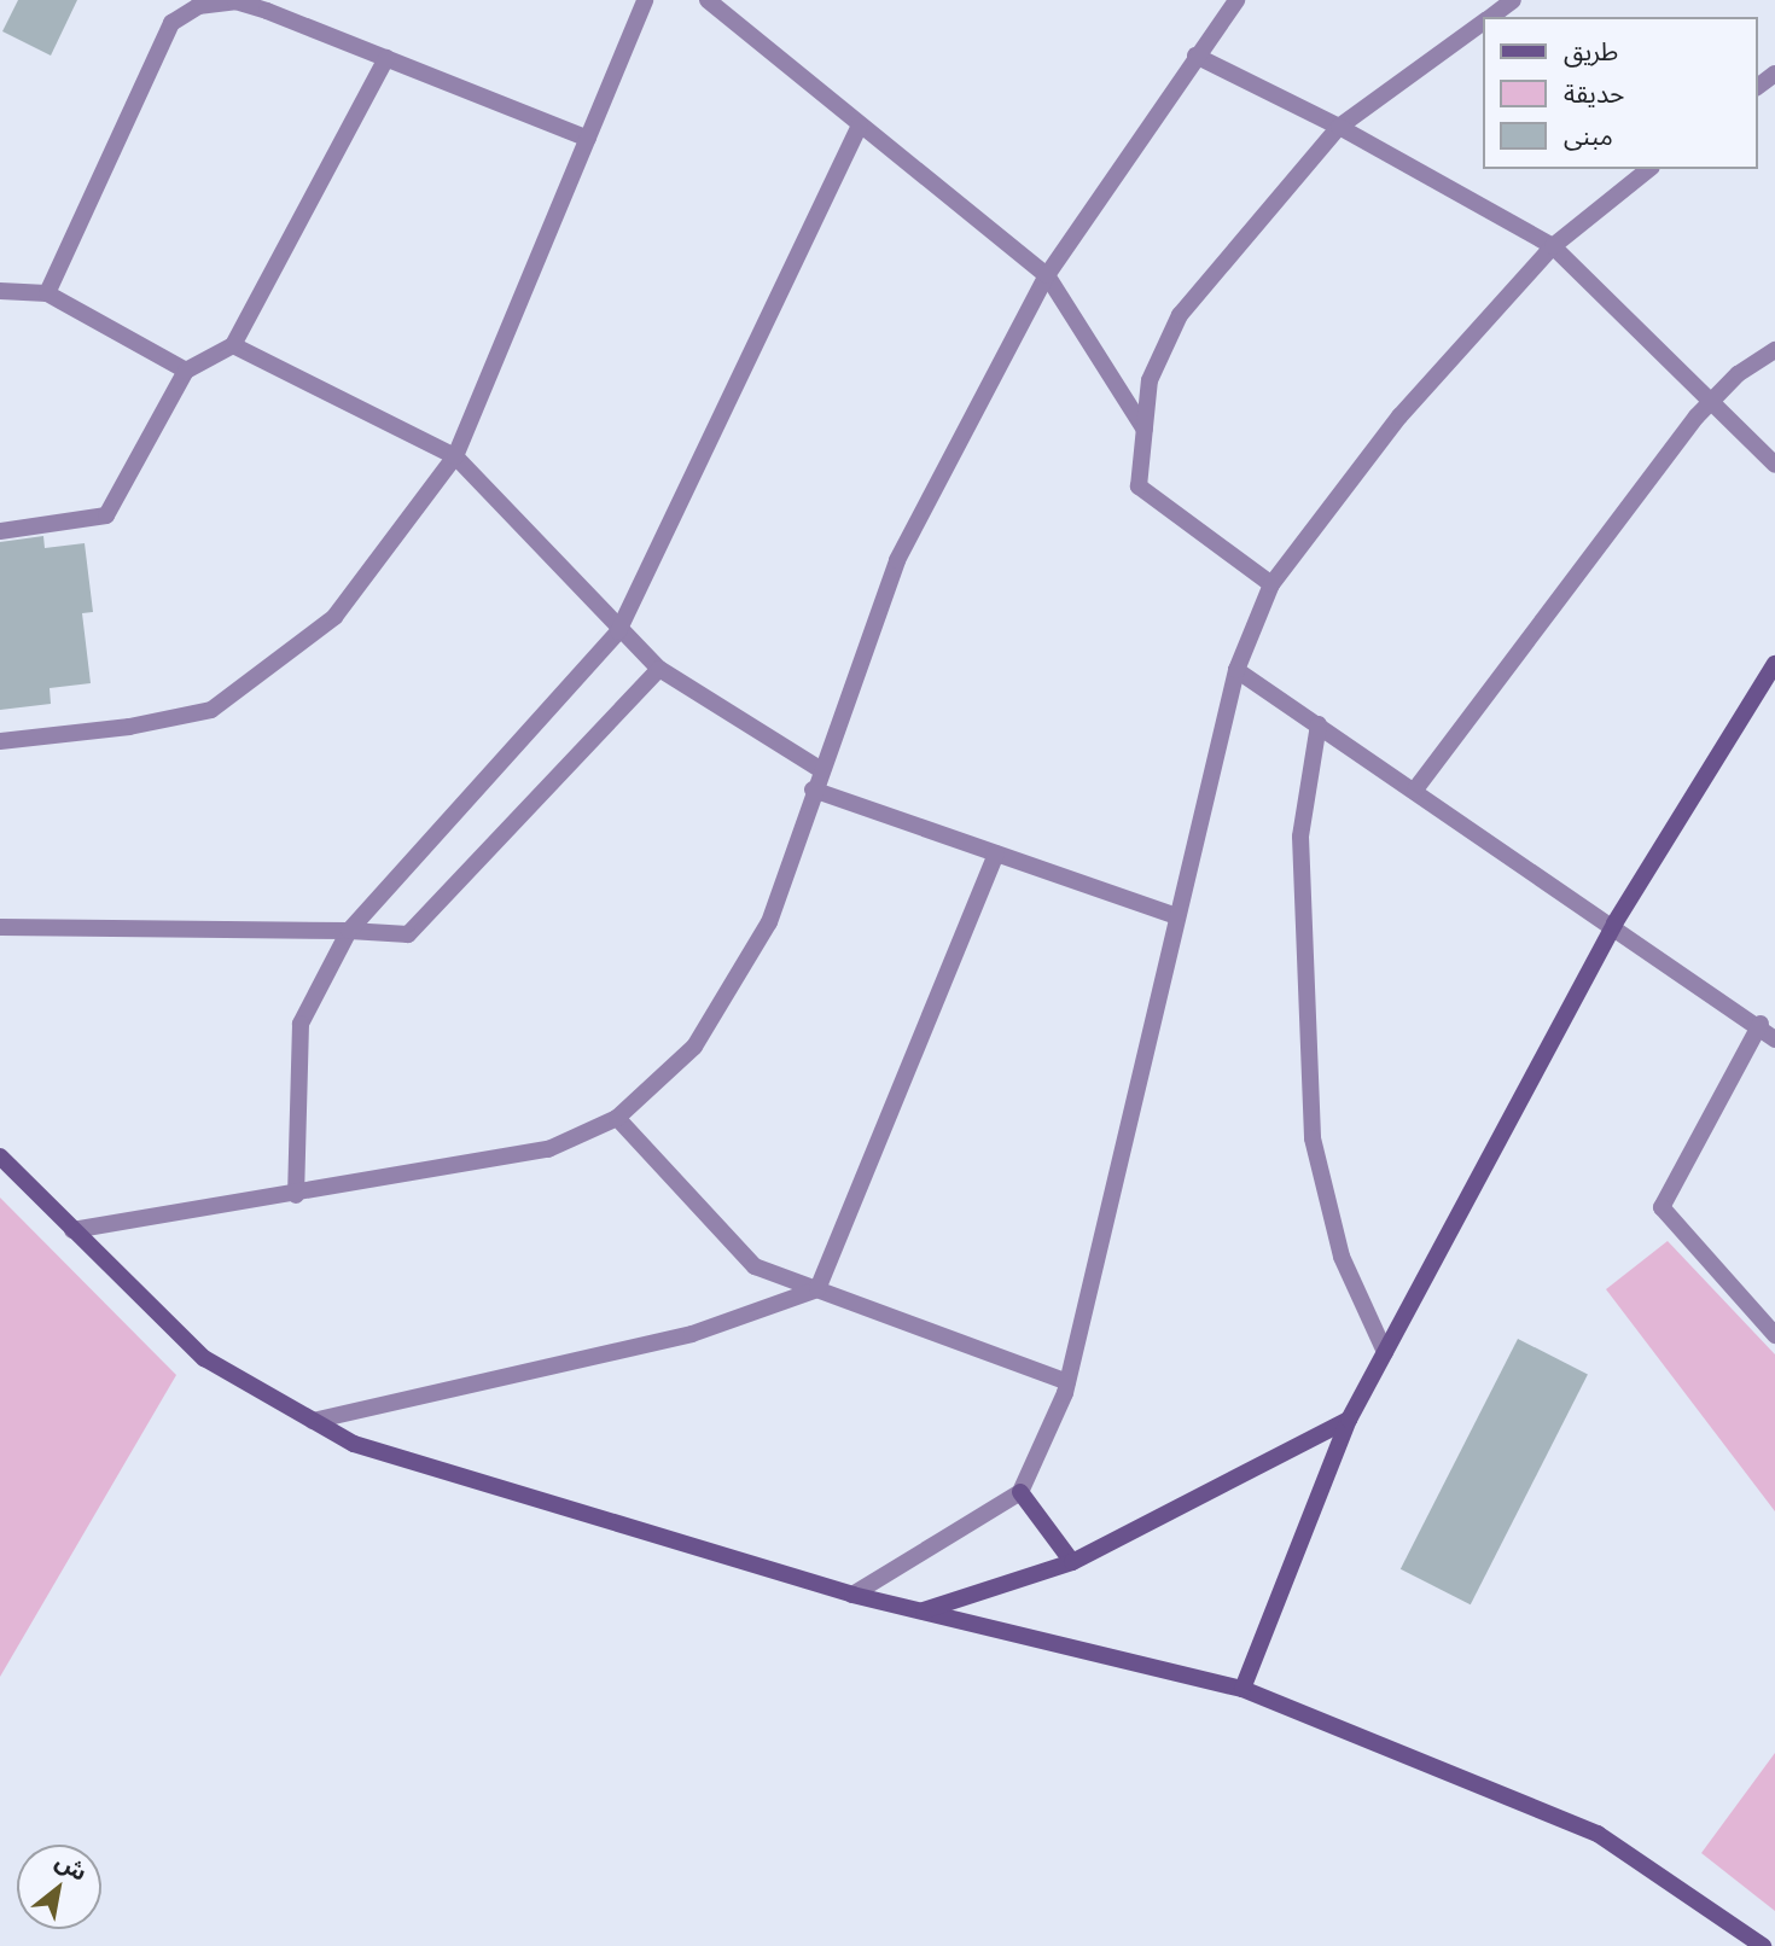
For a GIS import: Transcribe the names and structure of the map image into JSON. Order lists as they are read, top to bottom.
{
  "legend": ["طريق", "حديقة", "مبنى"],
  "north": "top right"
}
